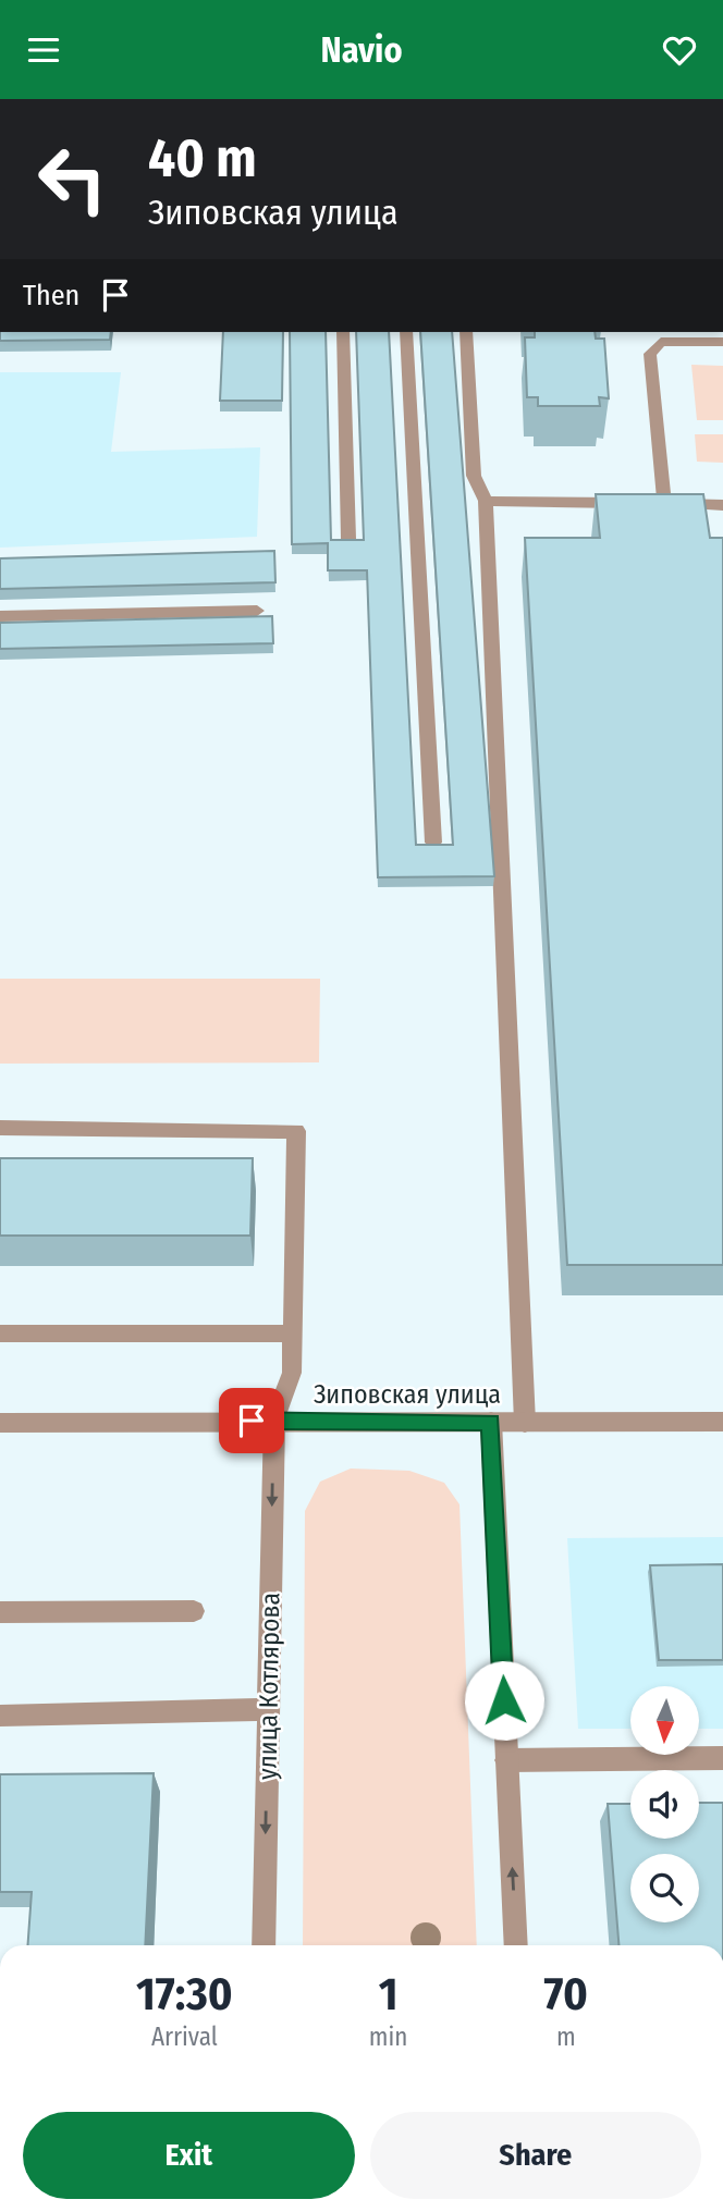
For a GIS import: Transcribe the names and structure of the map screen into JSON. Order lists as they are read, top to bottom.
{
  "streets": {
    "street": ["Зиповская улица", "улица Котлярова"]
  },
  "crossings": [
    ["Зиповская улица", "улица Котлярова"]
  ],
  "one_way": ["улица Котлярова"],
  "north": "bottom",
  "page": {
    "header": "Navio",
    "turn": ["40 m", "Зиповская улица"],
    "then": "Then",
    "eta": [
      "17:30",
      "Arrival",
      "1",
      "min",
      "70",
      "m"
    ],
    "buttons": ["Exit", "Share"]
  }
}
